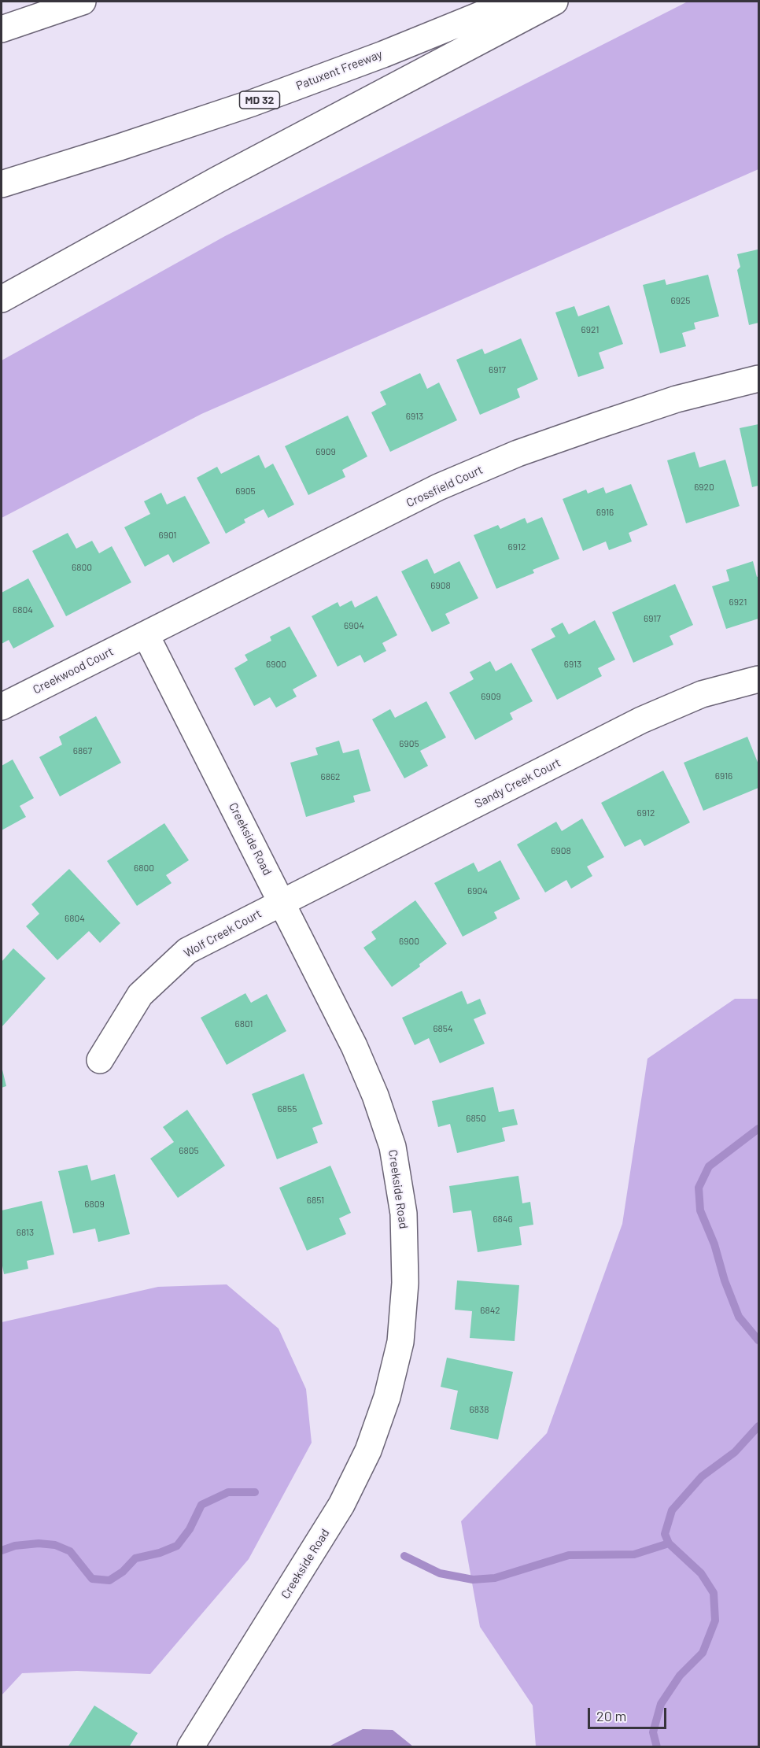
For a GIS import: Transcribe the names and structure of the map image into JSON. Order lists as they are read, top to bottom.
{
  "streets": {
    "main road": [
      "Patuxent Freeway",
      "MD 32",
      "Crossfield Court",
      "Creekwood Court",
      "Sandy Creek Court",
      "Creekside Road",
      "Wolf Creek Court"
    ]
  },
  "crossings": [
    ["Crossfield Court", "Creekwood Court"],
    ["Crossfield Court", "Creekside Road"],
    ["Creekwood Court", "Creekside Road"],
    ["Sandy Creek Court", "Creekside Road"],
    ["Sandy Creek Court", "Wolf Creek Court"],
    ["Creekside Road", "Wolf Creek Court"]
  ],
  "house_numbers": [
    "6925",
    "6921",
    "6917",
    "6913",
    "6909",
    "6920",
    "6905",
    "6916",
    "6901",
    "6912",
    "6800",
    "6908",
    "6921",
    "6804",
    "6917",
    "6904",
    "6900",
    "6913",
    "6909",
    "6905",
    "6867",
    "6916",
    "6862",
    "6912",
    "6908",
    "6800",
    "6904",
    "6804",
    "6900",
    "6801",
    "6854",
    "6855",
    "6850",
    "6805",
    "6851",
    "6809",
    "6846",
    "6813",
    "6842",
    "6838"
  ],
  "scale_bar": "20 m"
}
